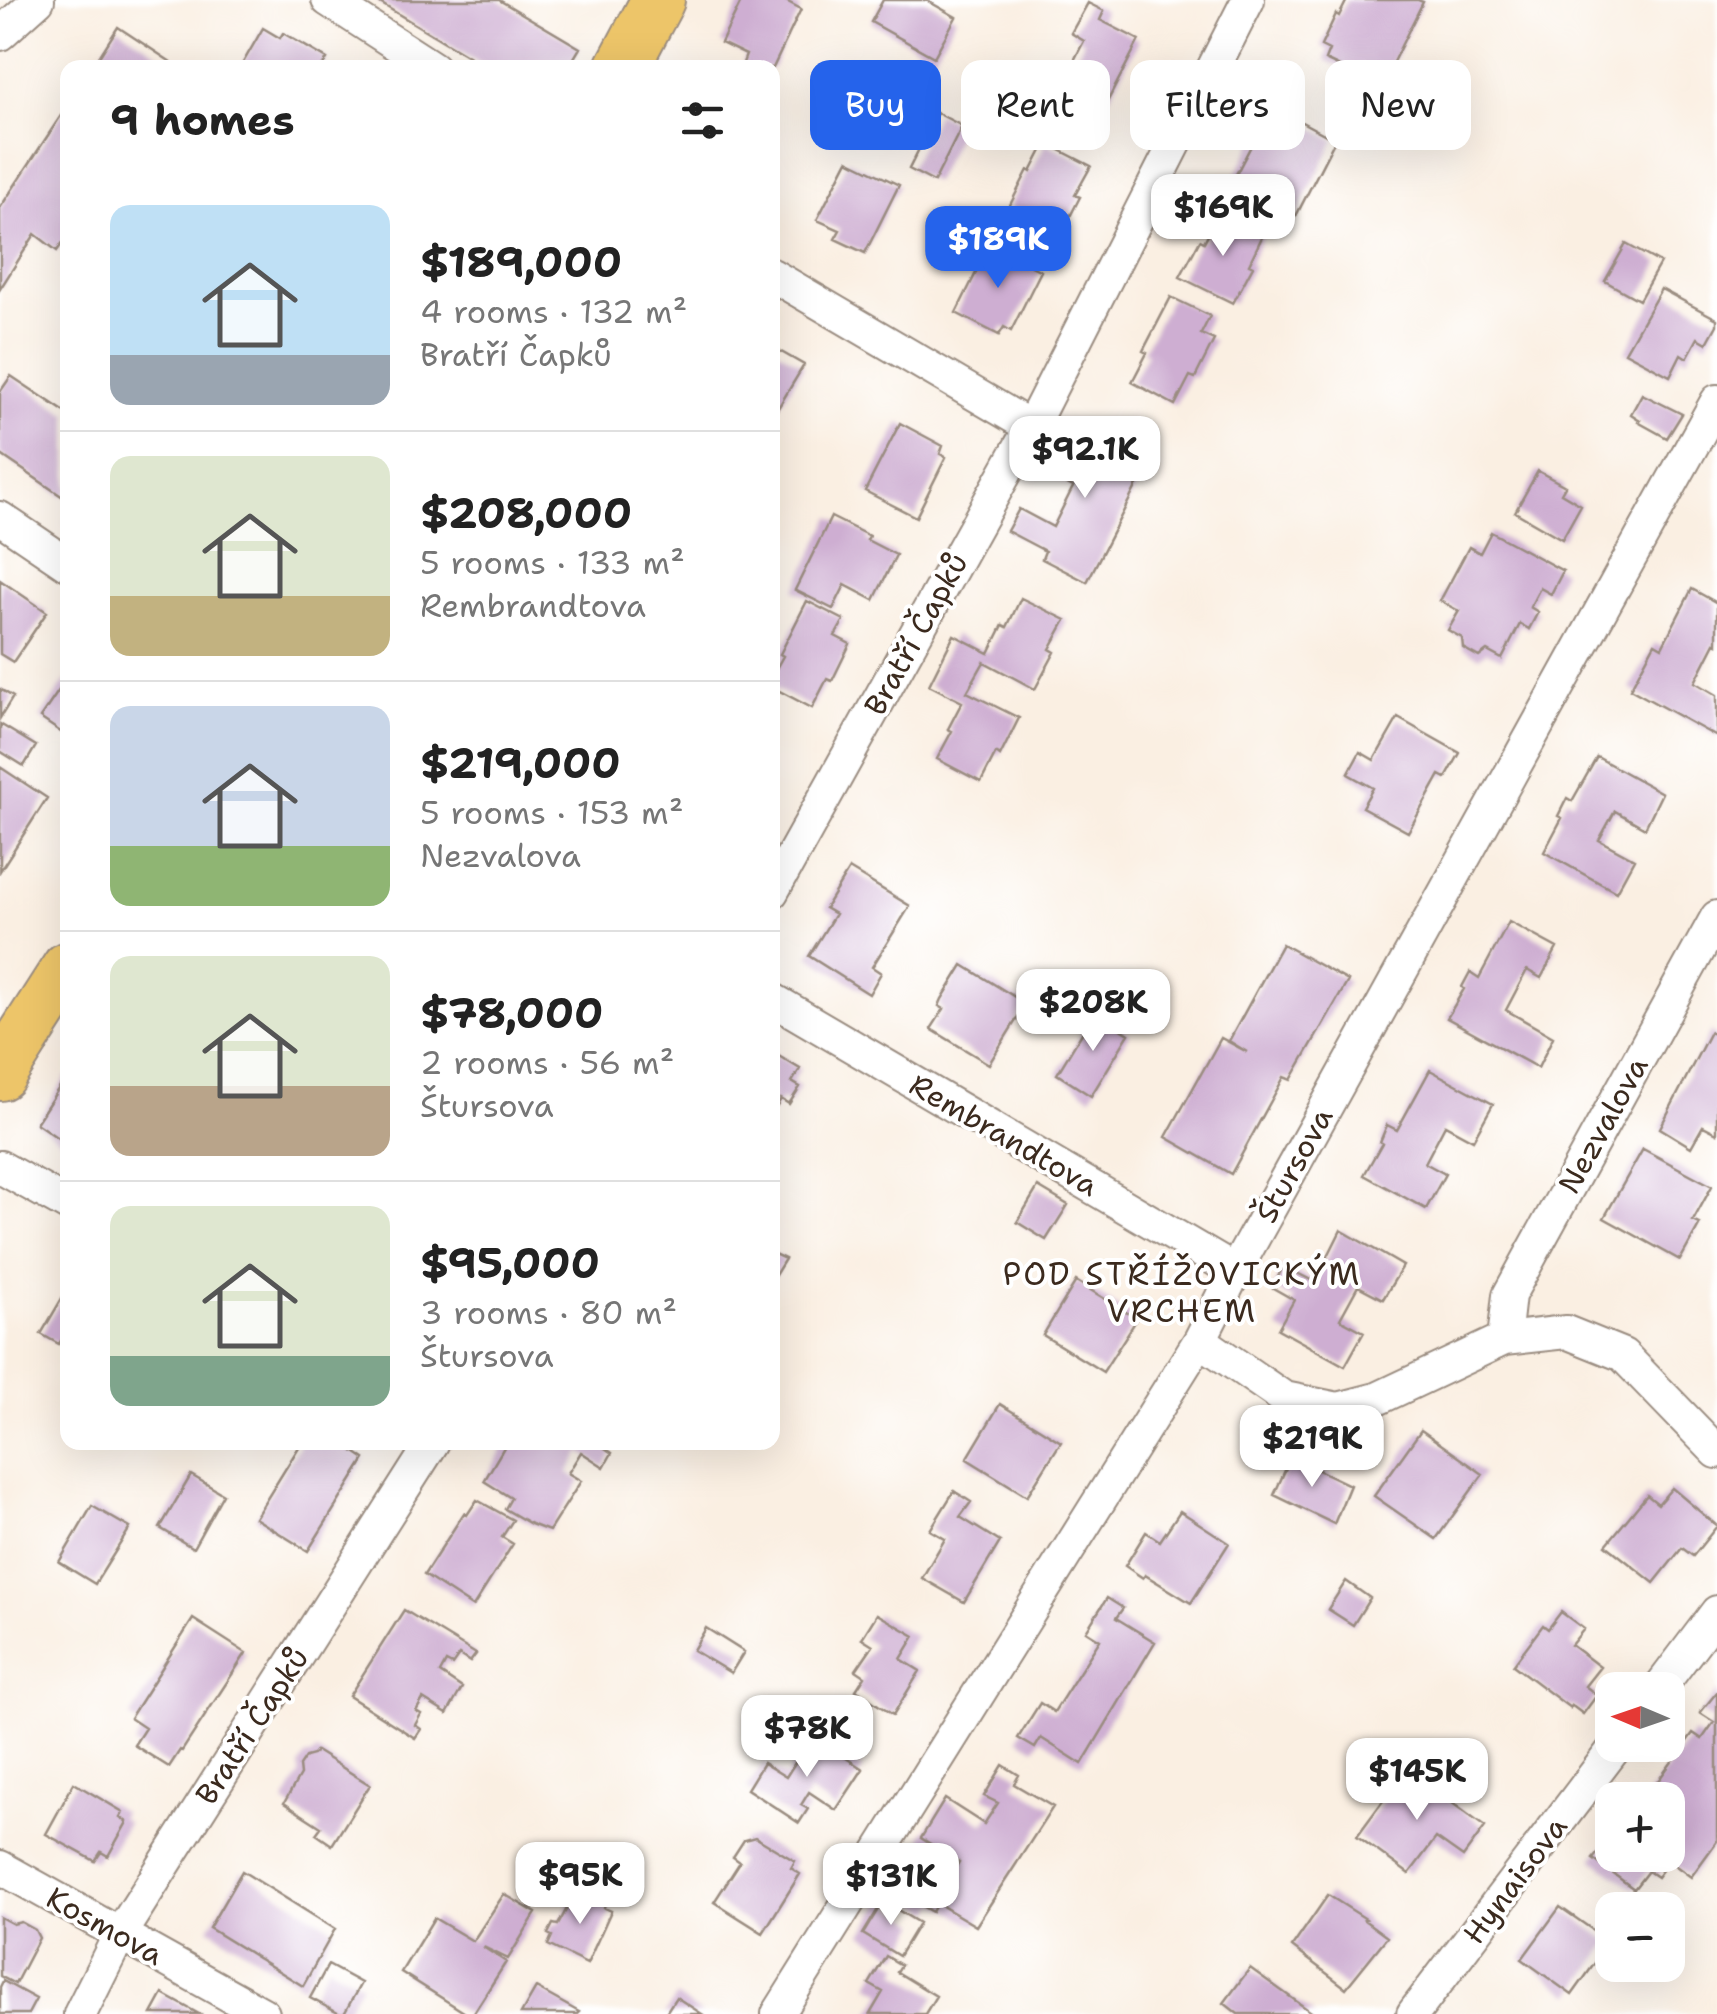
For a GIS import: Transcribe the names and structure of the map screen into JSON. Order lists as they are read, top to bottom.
{
  "streets": {
    "street": [
      "Bratří Čapků",
      "Nezvalova",
      "Rembrandtova",
      "Štursova",
      "Hynaisova",
      "Kosmova"
    ]
  },
  "crossings": [
    ["Bratří Čapků", "Kosmova"],
    ["Rembrandtova", "Štursova"]
  ],
  "districts": ["POD STŘÍŽOVICKÝM VRCHEM"],
  "north": "left",
  "page": {
    "chip": [
      "Buy",
      "Rent",
      "Filters",
      "New"
    ],
    "heading": "9 homes",
    "price": [
      "$169K",
      "$189K",
      "$92.1K",
      "$208K",
      "$219K",
      "$78K",
      "$145K",
      "$95K",
      "$131K"
    ],
    "list": [
      {
        "name": "$189,000",
        "note": "4 rooms · 132 m² · Bratří Čapků"
      },
      {
        "name": "$208,000",
        "note": "5 rooms · 133 m² · Rembrandtova"
      },
      {
        "name": "$219,000",
        "note": "5 rooms · 153 m² · Nezvalova"
      },
      {
        "name": "$78,000",
        "note": "2 rooms · 56 m² · Štursova"
      },
      {
        "name": "$95,000",
        "note": "3 rooms · 80 m² · Štursova"
      }
    ],
    "map_buttons": ["+", "−"]
  }
}
